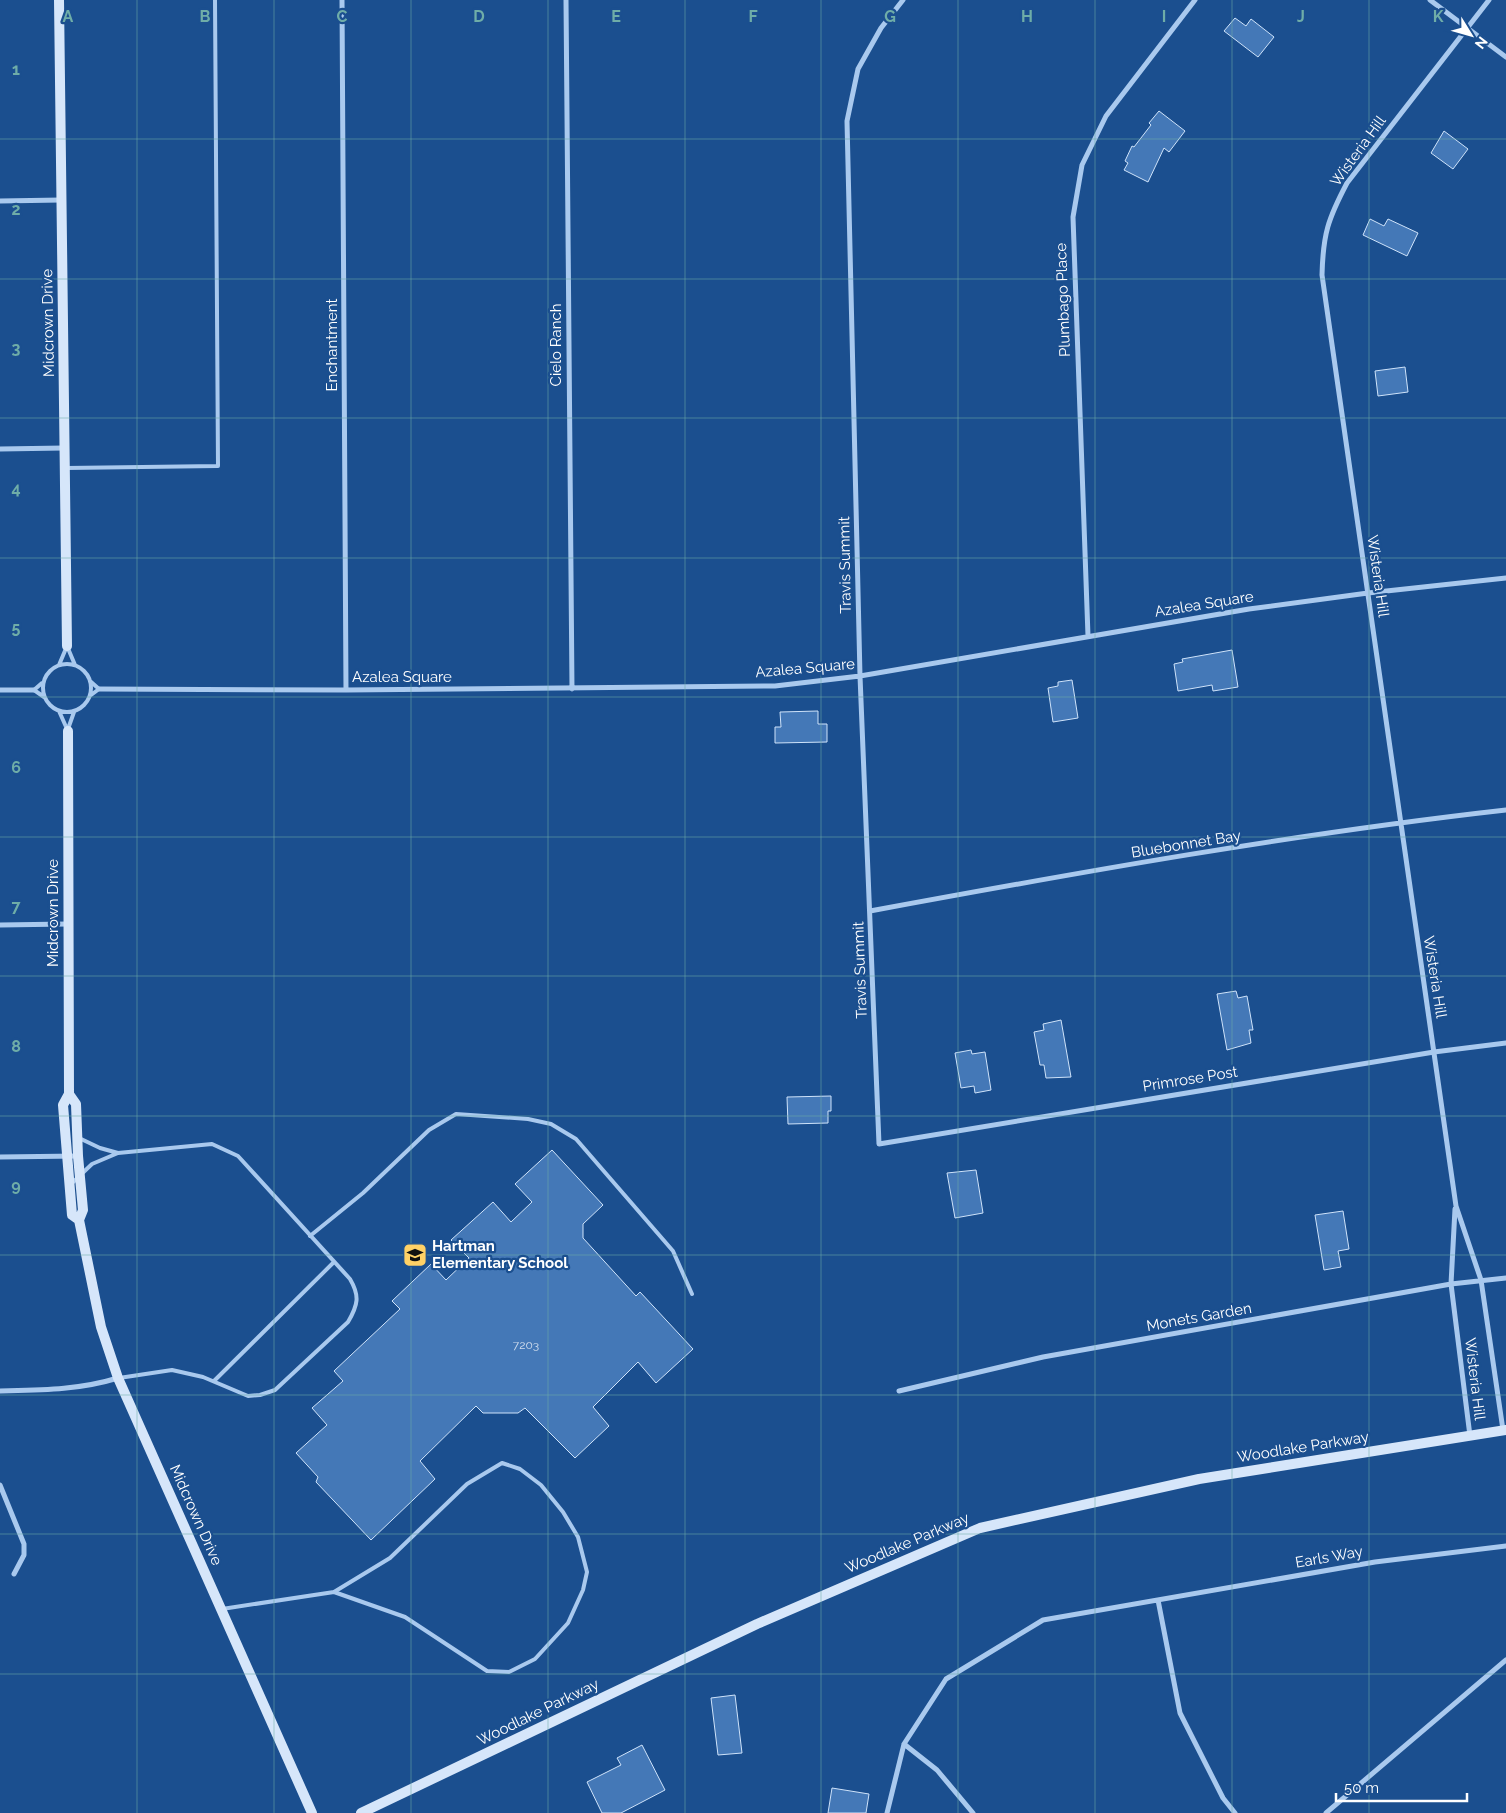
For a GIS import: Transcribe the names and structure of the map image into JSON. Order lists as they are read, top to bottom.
{
  "streets": {
    "street": [
      "Wisteria Hill",
      "Plumbago Place",
      "Midcrown Drive",
      "Enchantment",
      "Cielo Ranch",
      "Travis Summit",
      "Azalea Square",
      "Bluebonnet Bay",
      "Primrose Post",
      "Monets Garden",
      "Woodlake Parkway",
      "Earls Way"
    ]
  },
  "crossings": [
    ["Wisteria Hill", "Azalea Square"],
    ["Wisteria Hill", "Bluebonnet Bay"],
    ["Wisteria Hill", "Primrose Post"],
    ["Wisteria Hill", "Monets Garden"],
    ["Wisteria Hill", "Woodlake Parkway"],
    ["Plumbago Place", "Azalea Square"],
    ["Enchantment", "Azalea Square"],
    ["Cielo Ranch", "Azalea Square"],
    ["Travis Summit", "Azalea Square"],
    ["Travis Summit", "Bluebonnet Bay"],
    ["Travis Summit", "Primrose Post"]
  ],
  "places": {
    "school or university": ["Hartman Elementary School"]
  },
  "house_numbers": ["7203"],
  "scale_bar": "50 m",
  "north": "bottom right",
  "grid": {
    "columns": [
      "A",
      "B",
      "C",
      "D",
      "E",
      "F",
      "G",
      "H",
      "I",
      "J",
      "K"
    ],
    "rows": [
      "1",
      "2",
      "3",
      "4",
      "5",
      "6",
      "7",
      "8",
      "9"
    ]
  }
}
